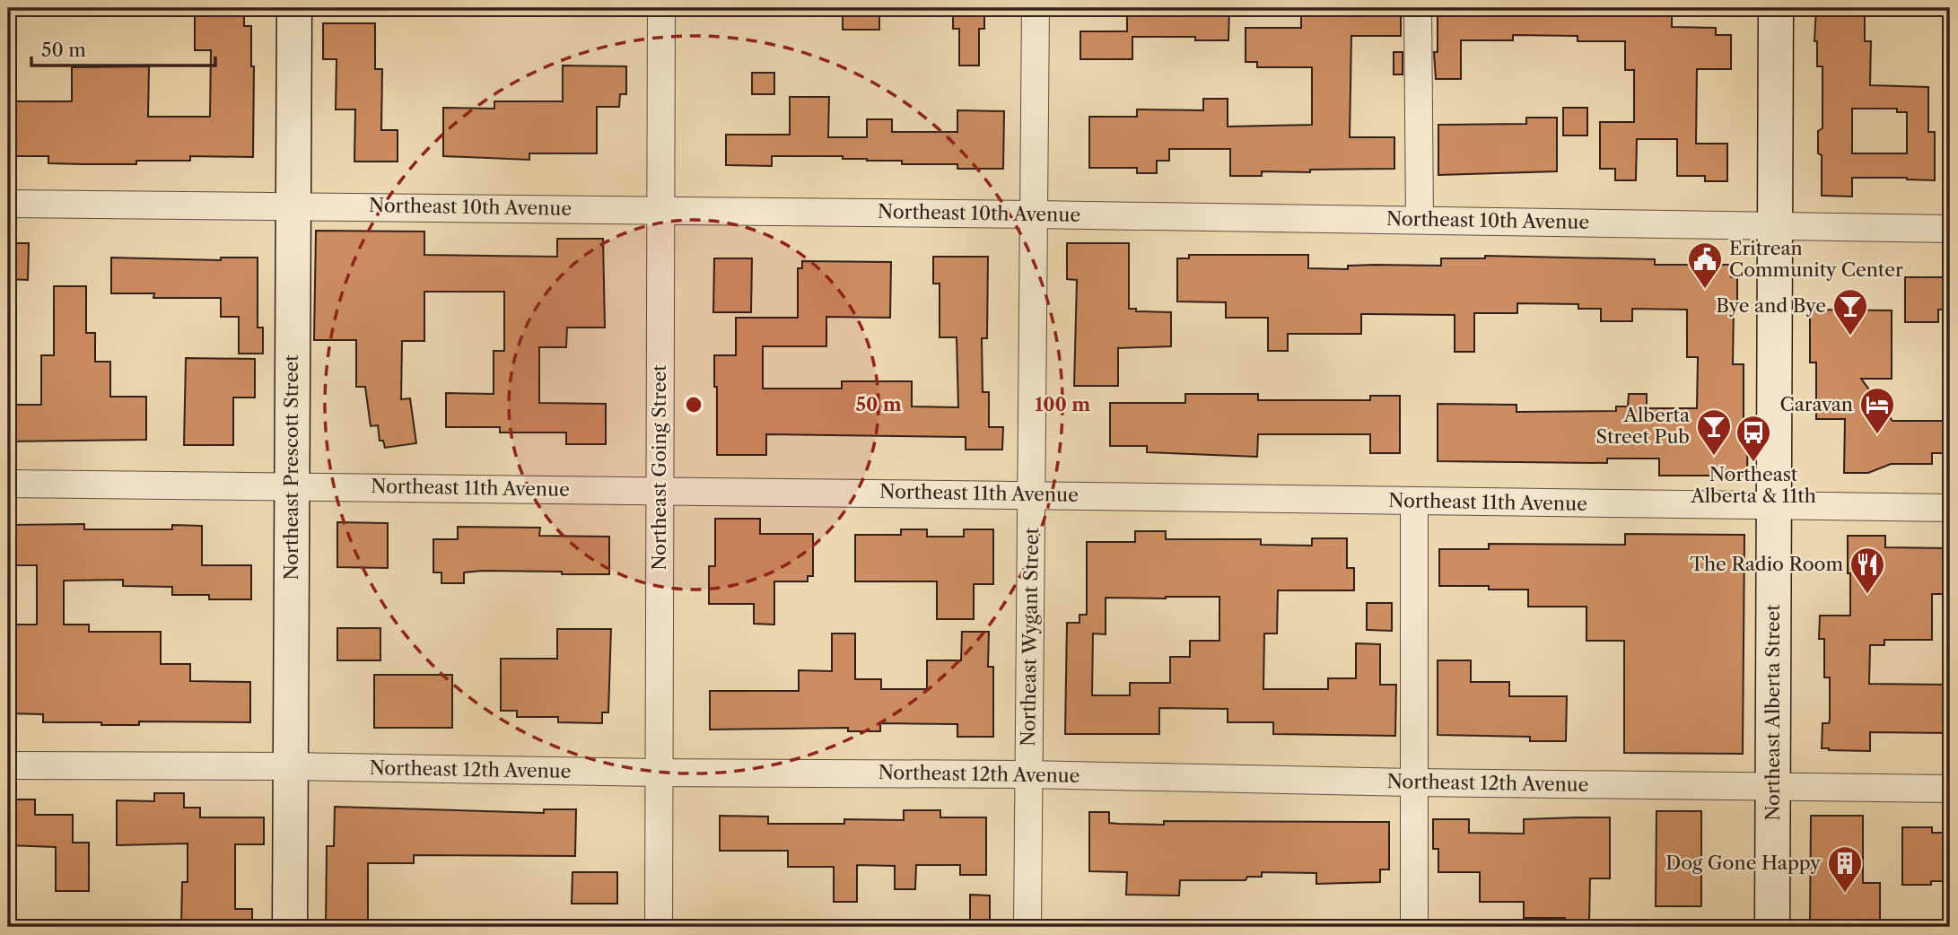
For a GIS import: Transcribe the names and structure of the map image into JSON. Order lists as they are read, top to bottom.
{
  "streets": {
    "street": [
      "Northeast 10th Avenue",
      "Northeast Prescott Street",
      "Northeast Going Street",
      "Northeast 11th Avenue",
      "Northeast Wygant Street",
      "Northeast Alberta Street",
      "Northeast 12th Avenue"
    ]
  },
  "crossings": [
    ["Northeast 10th Avenue", "Northeast Prescott Street"],
    ["Northeast 10th Avenue", "Northeast Going Street"],
    ["Northeast 10th Avenue", "Northeast Wygant Street"],
    ["Northeast 10th Avenue", "Northeast Alberta Street"],
    ["Northeast Prescott Street", "Northeast 11th Avenue"],
    ["Northeast Prescott Street", "Northeast 12th Avenue"],
    ["Northeast Going Street", "Northeast 11th Avenue"],
    ["Northeast Going Street", "Northeast 12th Avenue"],
    ["Northeast 11th Avenue", "Northeast Wygant Street"],
    ["Northeast 11th Avenue", "Northeast Alberta Street"],
    ["Northeast Wygant Street", "Northeast 12th Avenue"],
    ["Northeast Alberta Street", "Northeast 12th Avenue"]
  ],
  "places": {
    "public building": ["Eritrean Community Center"],
    "bar": ["Bye and Bye", "Alberta Street Pub"],
    "hotel": ["Caravan"],
    "bus stop": ["Northeast Alberta & 11th"],
    "restaurant": ["The Radio Room"],
    "building": ["Dog Gone Happy"]
  },
  "scale_bar": "50 m",
  "rings": ["50 m", "100 m"]
}
